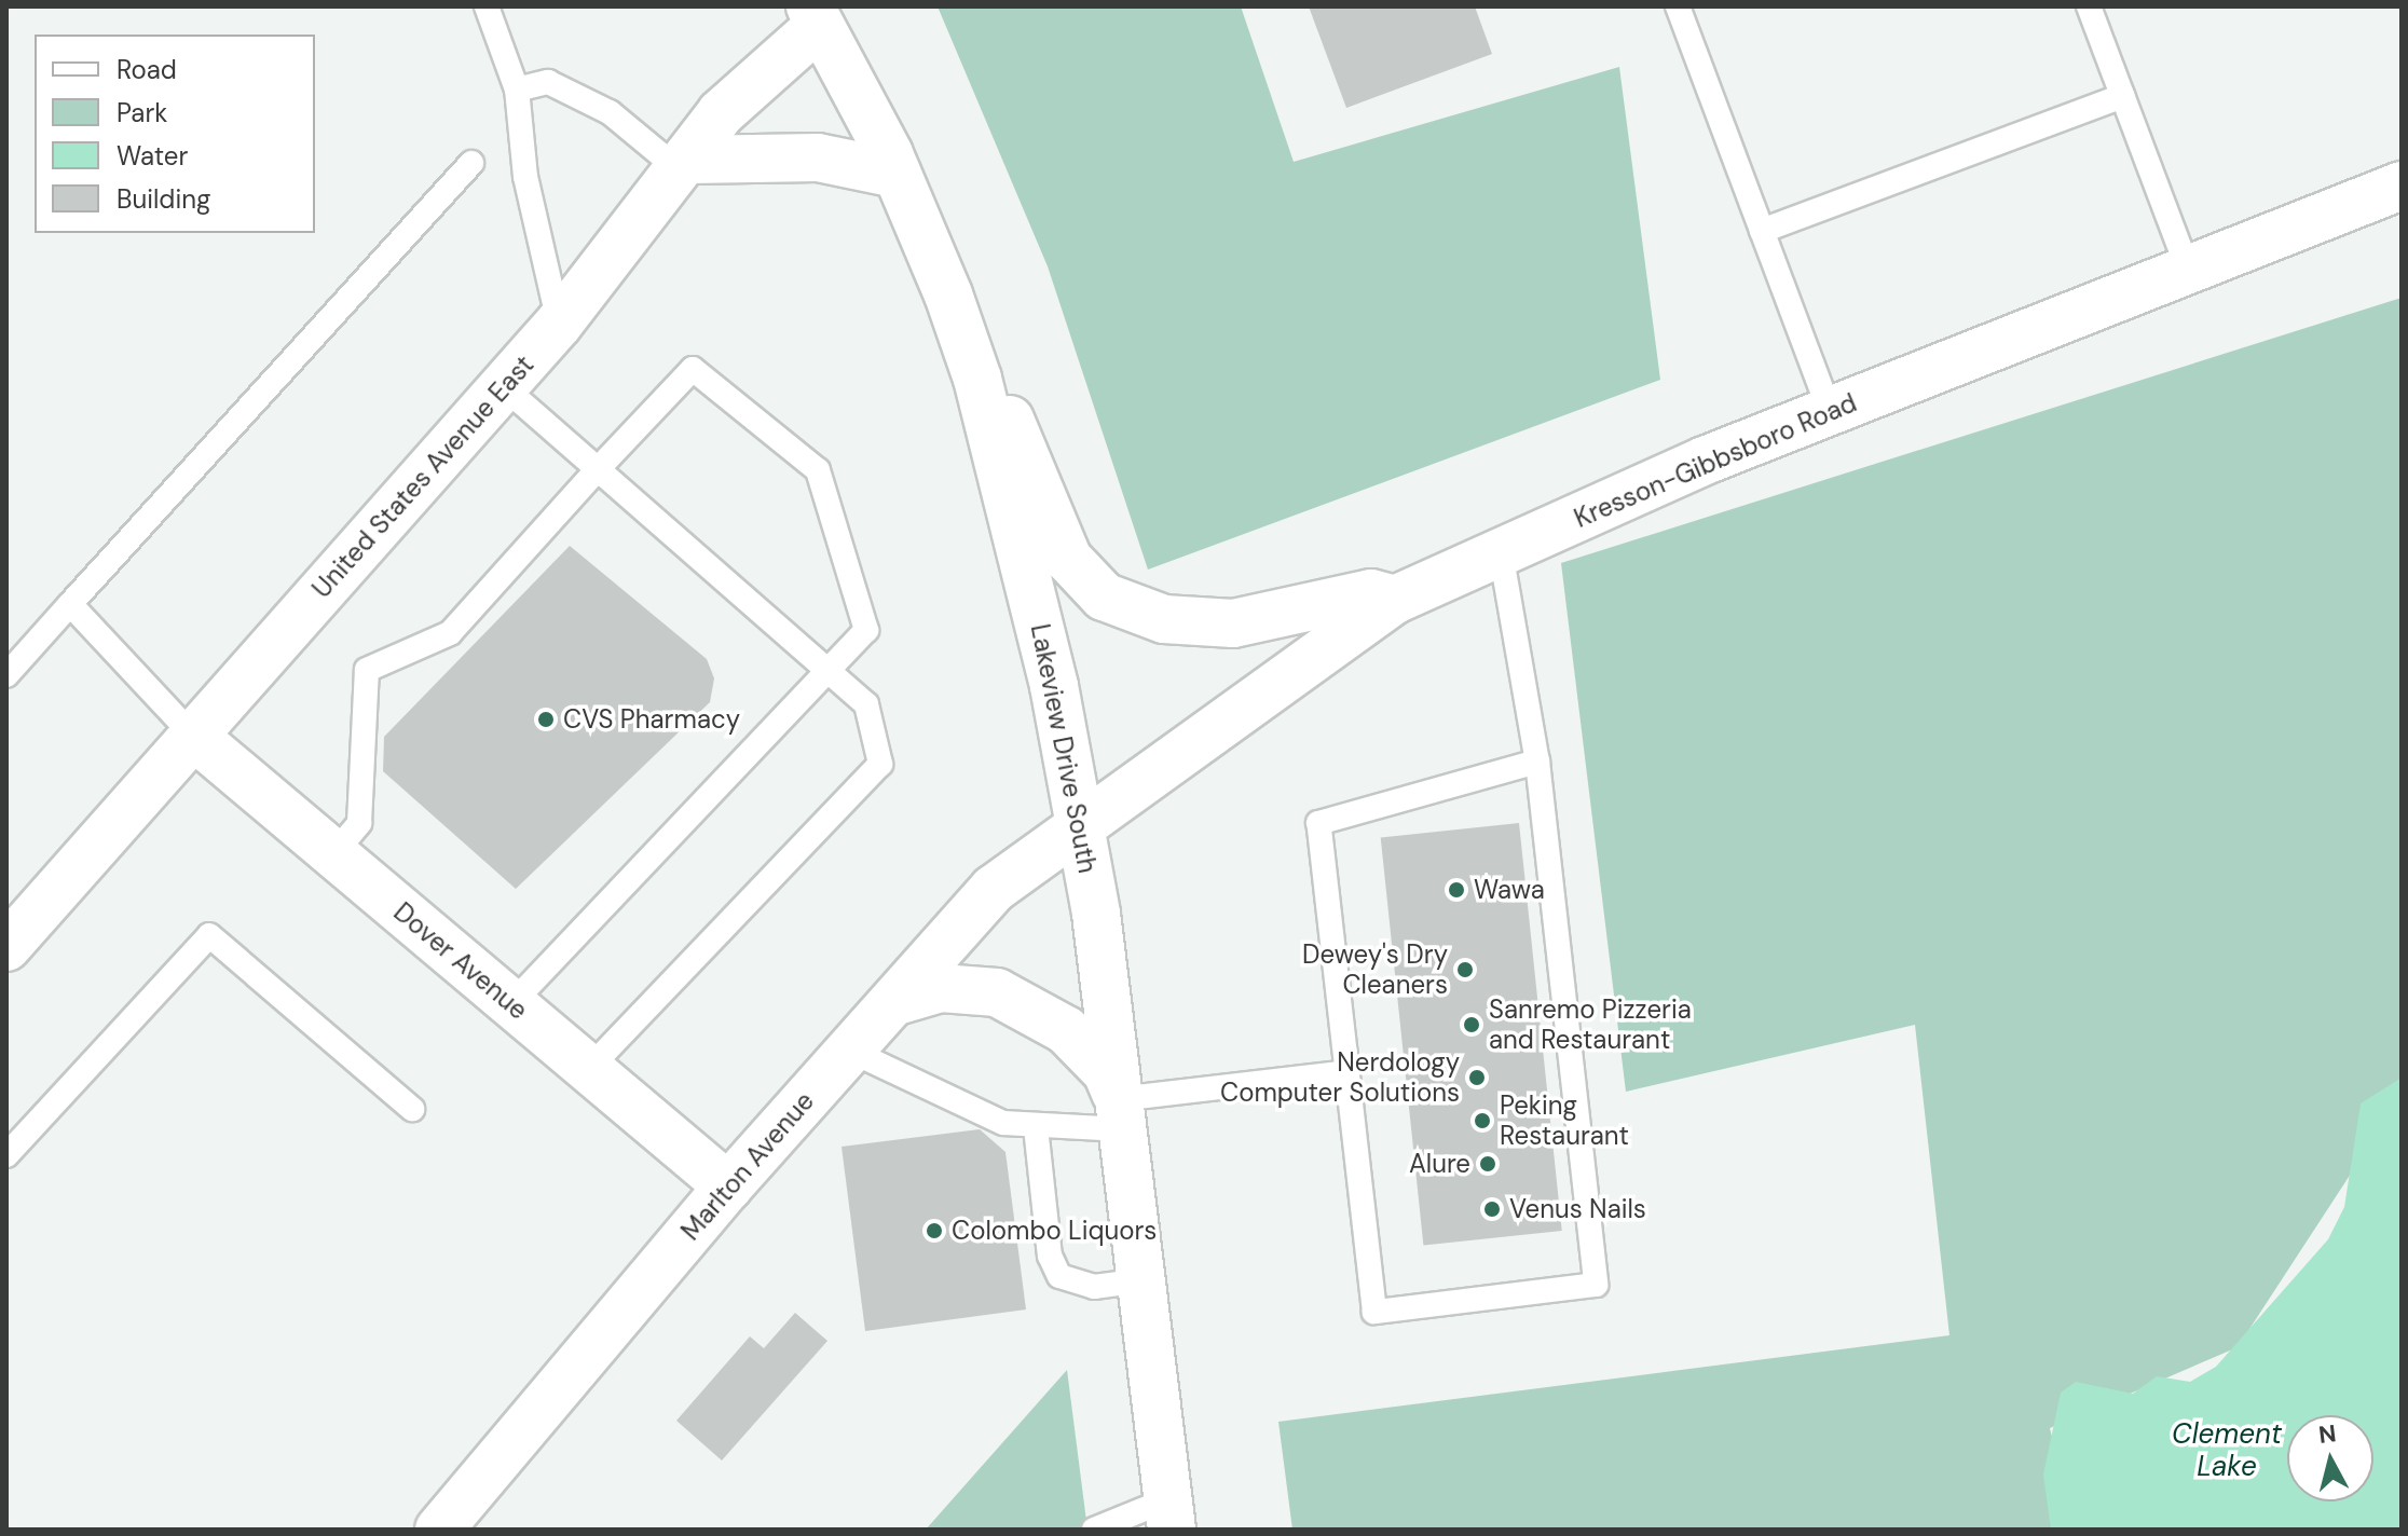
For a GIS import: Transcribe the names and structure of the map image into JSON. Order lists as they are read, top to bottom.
{
  "streets": {
    "street": [
      "Kresson-Gibbsboro Road",
      "United States Avenue East",
      "Lakeview Drive South",
      "Dover Avenue",
      "Marlton Avenue"
    ]
  },
  "crossings": [
    ["Kresson-Gibbsboro Road", "Lakeview Drive South"],
    ["Kresson-Gibbsboro Road", "Marlton Avenue"],
    ["United States Avenue East", "Lakeview Drive South"],
    ["United States Avenue East", "Dover Avenue"],
    ["Lakeview Drive South", "Marlton Avenue"],
    ["Dover Avenue", "Marlton Avenue"]
  ],
  "water": ["Clement Lake"],
  "places": [
    "CVS Pharmacy",
    "Wawa",
    "Dewey's Dry Cleaners",
    "Sanremo Pizzeria and Restaurant",
    "Nerdology Computer Solutions",
    "Peking Restaurant",
    "Alure",
    "Venus Nails",
    "Colombo Liquors"
  ],
  "legend": [
    "Road",
    "Park",
    "Water",
    "Building"
  ],
  "north": "top"
}
